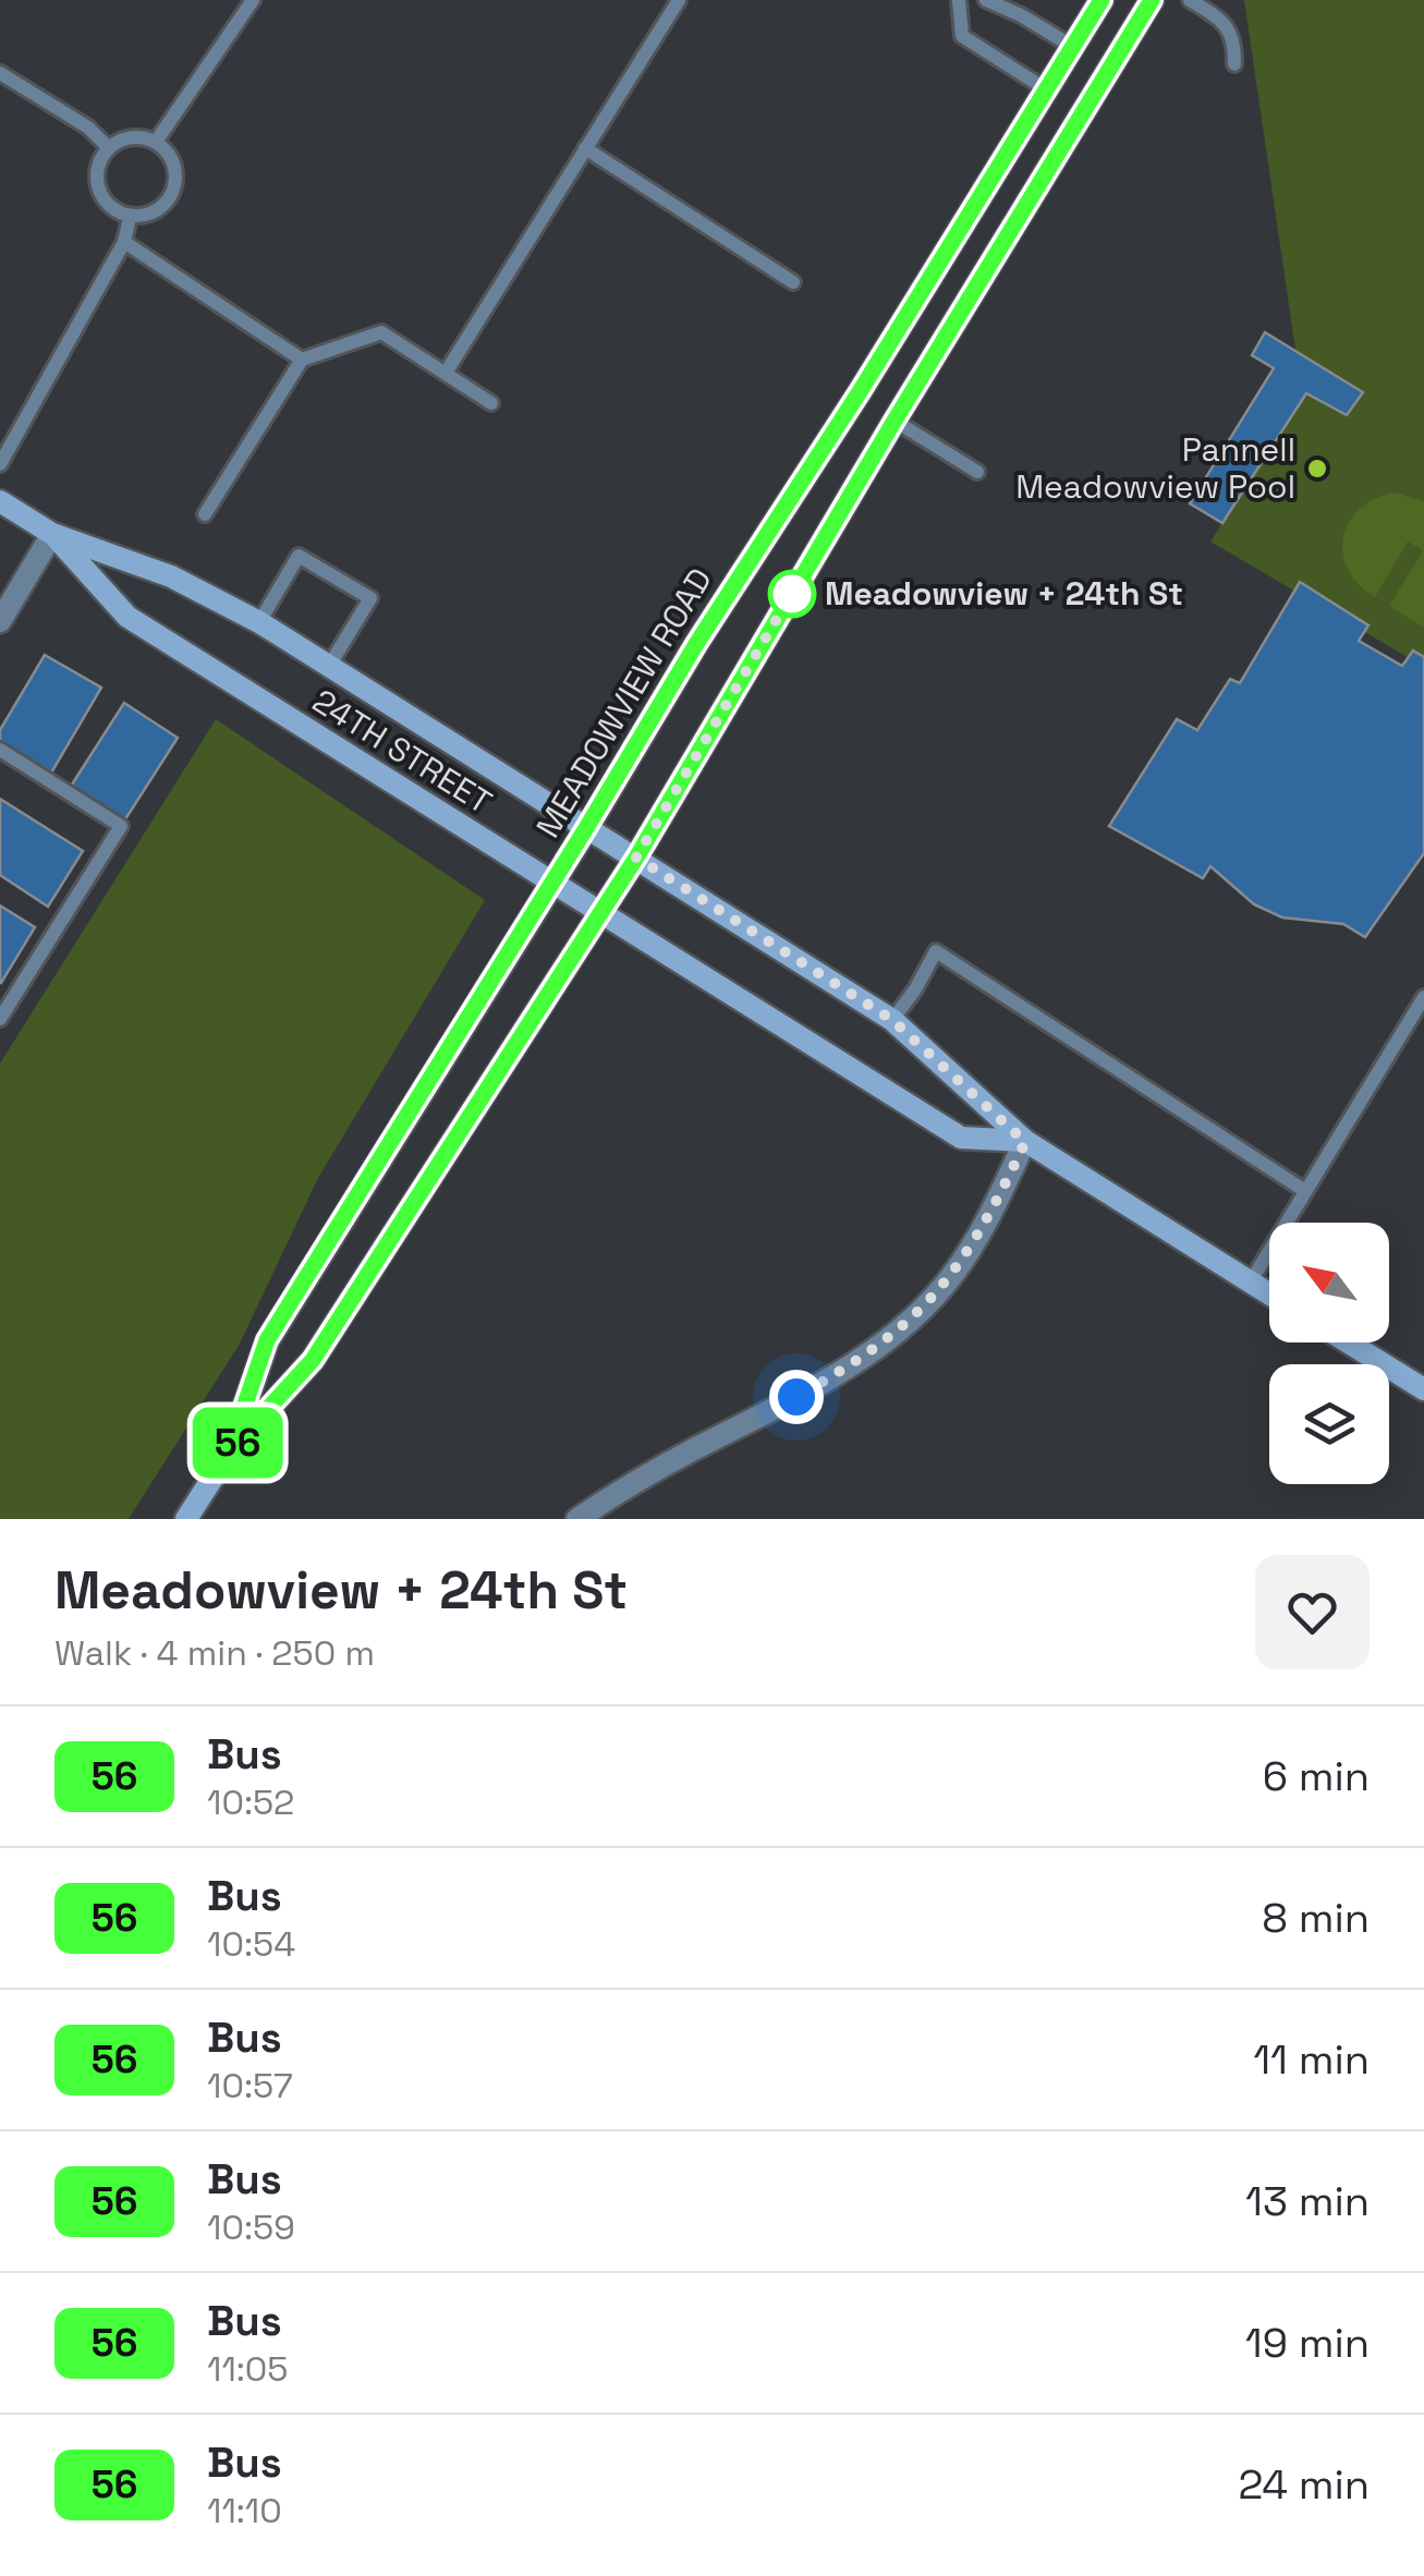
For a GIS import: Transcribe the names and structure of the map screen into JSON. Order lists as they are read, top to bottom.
{
  "streets": {
    "main road": ["MEADOWVIEW ROAD", "24TH STREET"]
  },
  "crossings": [
    ["MEADOWVIEW ROAD", "24TH STREET"]
  ],
  "places": ["Pannell Meadowview Pool", "Meadowview + 24th St"],
  "lines": ["bus line 56"],
  "north": "top left",
  "page": {
    "on_map": "56",
    "heading": ["Meadowview + 24th St", "Walk · 4 min · 250 m"],
    "list": [
      {
        "mark": "56",
        "name": "Bus",
        "note": "10:52",
        "value": "6 min"
      },
      {
        "mark": "56",
        "name": "Bus",
        "note": "10:54",
        "value": "8 min"
      },
      {
        "mark": "56",
        "name": "Bus",
        "note": "10:57",
        "value": "11 min"
      },
      {
        "mark": "56",
        "name": "Bus",
        "note": "10:59",
        "value": "13 min"
      },
      {
        "mark": "56",
        "name": "Bus",
        "note": "11:05",
        "value": "19 min"
      },
      {
        "mark": "56",
        "name": "Bus",
        "note": "11:10",
        "value": "24 min"
      }
    ]
  }
}
